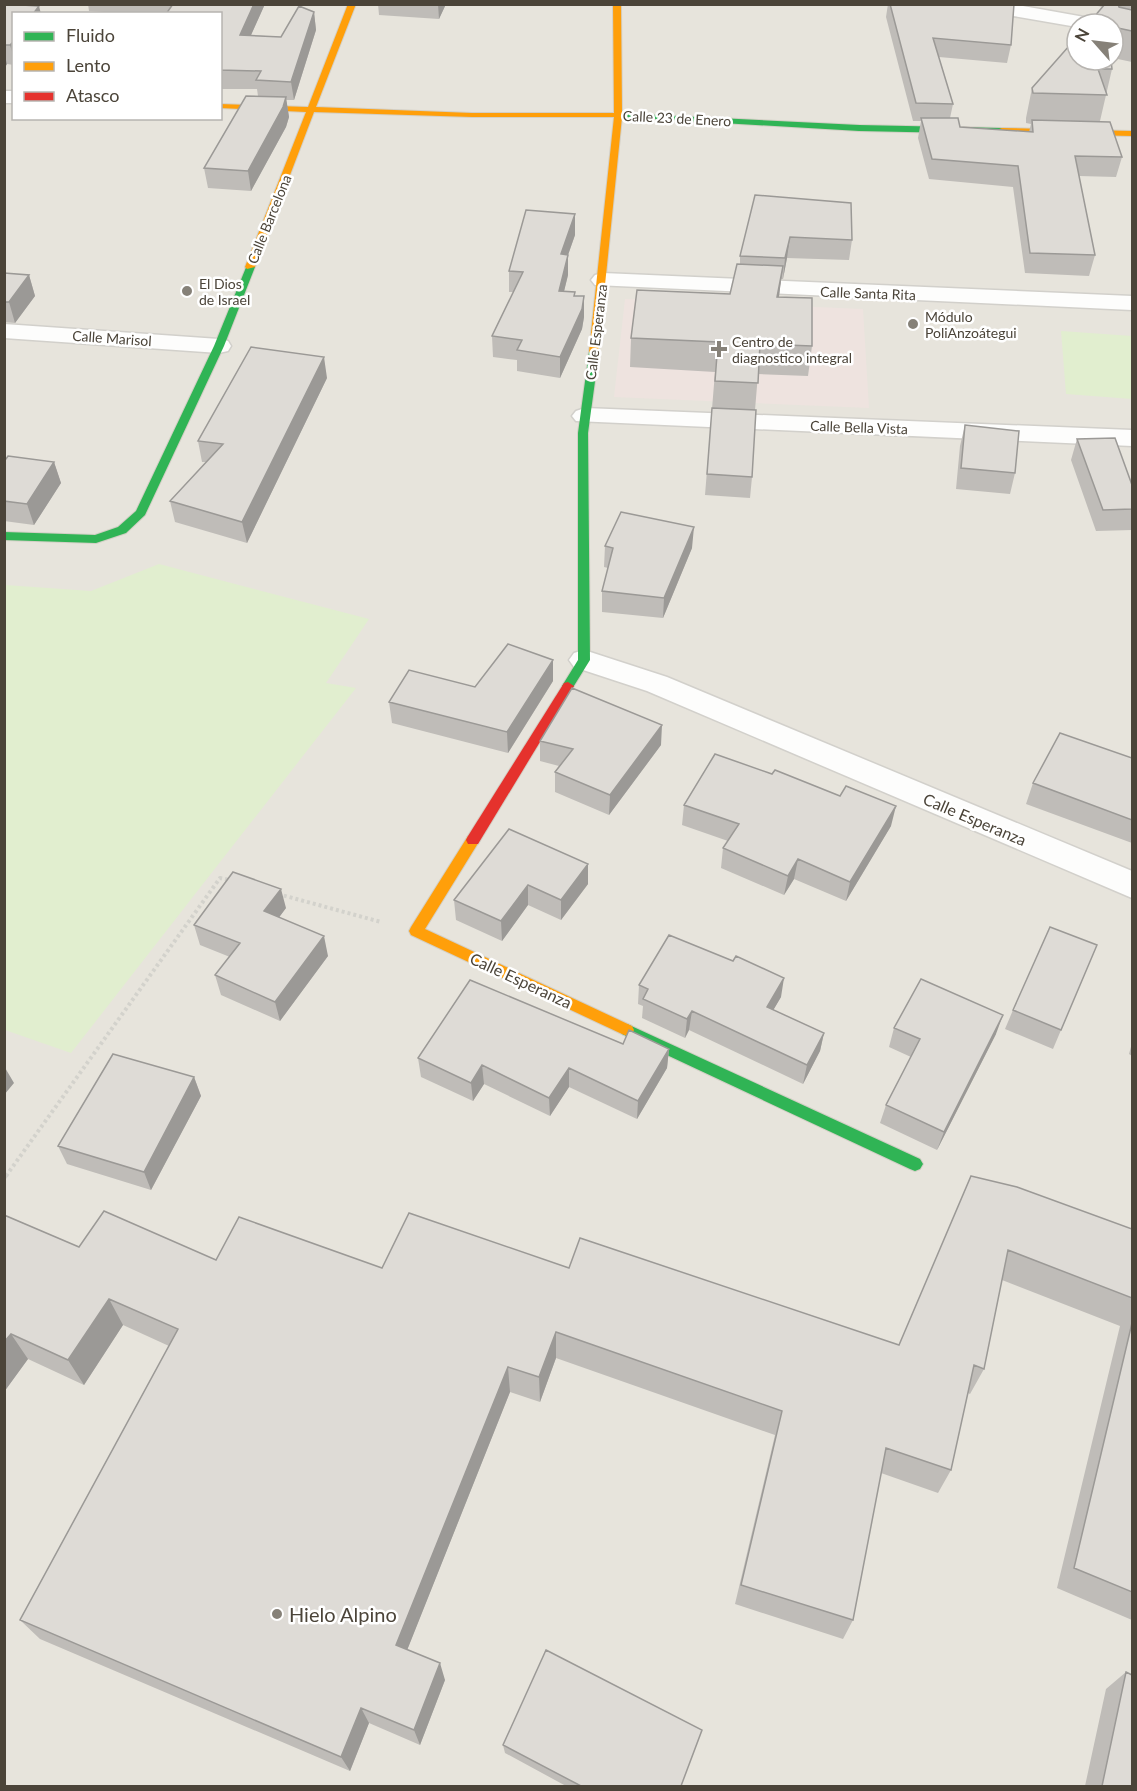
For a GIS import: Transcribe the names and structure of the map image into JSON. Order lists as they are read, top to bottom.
{
  "streets": {
    "street": [
      "Calle 23 de Enero",
      "Calle Barcelona",
      "Calle Santa Rita",
      "Calle Esperanza",
      "Calle Marisol",
      "Calle Bella Vista"
    ]
  },
  "crossings": [
    ["Calle 23 de Enero", "Calle Barcelona"],
    ["Calle 23 de Enero", "Calle Esperanza"],
    ["Calle Barcelona", "Calle Marisol"],
    ["Calle Santa Rita", "Calle Esperanza"],
    ["Calle Esperanza", "Calle Bella Vista"]
  ],
  "places": {
    "other": ["El Dios de Israel", "Módulo PoliAnzoátegui", "Hielo Alpino"],
    "health": ["Centro de diagnostico integral"]
  },
  "legend": ["Fluido", "Lento", "Atasco"],
  "north": "top left"
}
